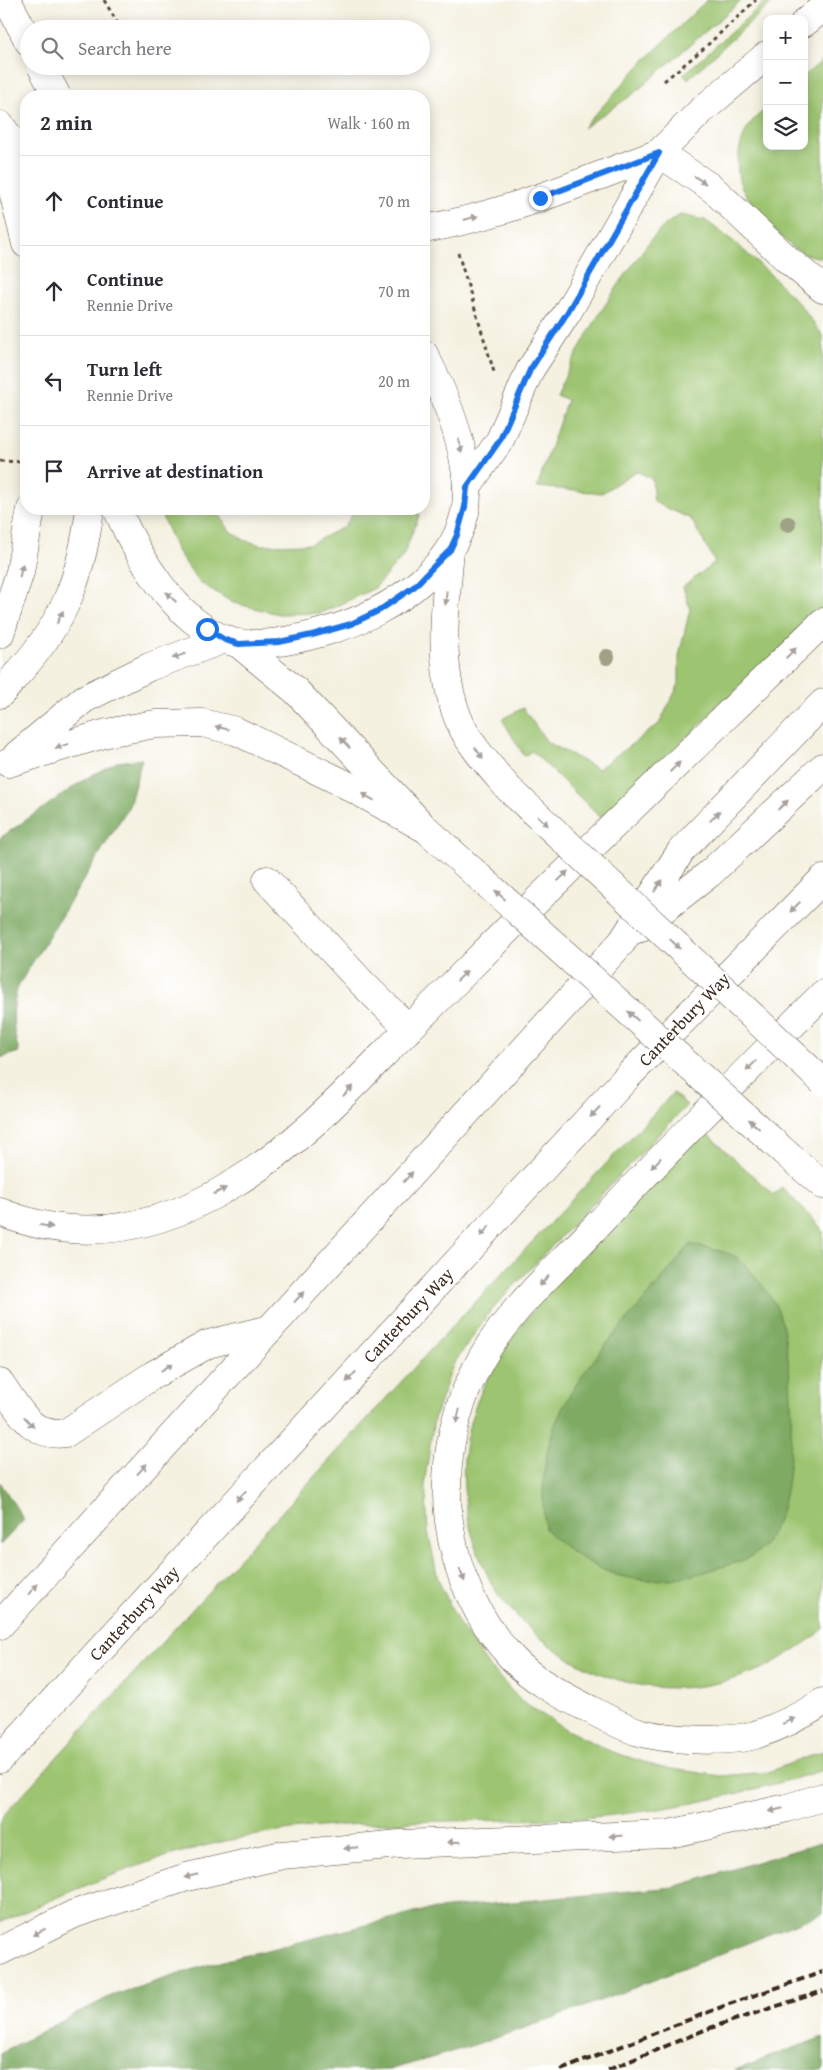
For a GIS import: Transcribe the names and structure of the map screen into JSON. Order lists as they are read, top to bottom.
{
  "streets": {
    "main road": ["Canterbury Way"]
  },
  "page": {
    "map_buttons": ["+", "−"],
    "search": "Search here",
    "heading": ["2 min", "Walk · 160 m"],
    "list": [
      ["Continue", "70 m"],
      ["Continue", "Rennie Drive", "70 m"],
      ["Turn left", "Rennie Drive", "20 m"],
      "Arrive at destination"
    ]
  }
}
